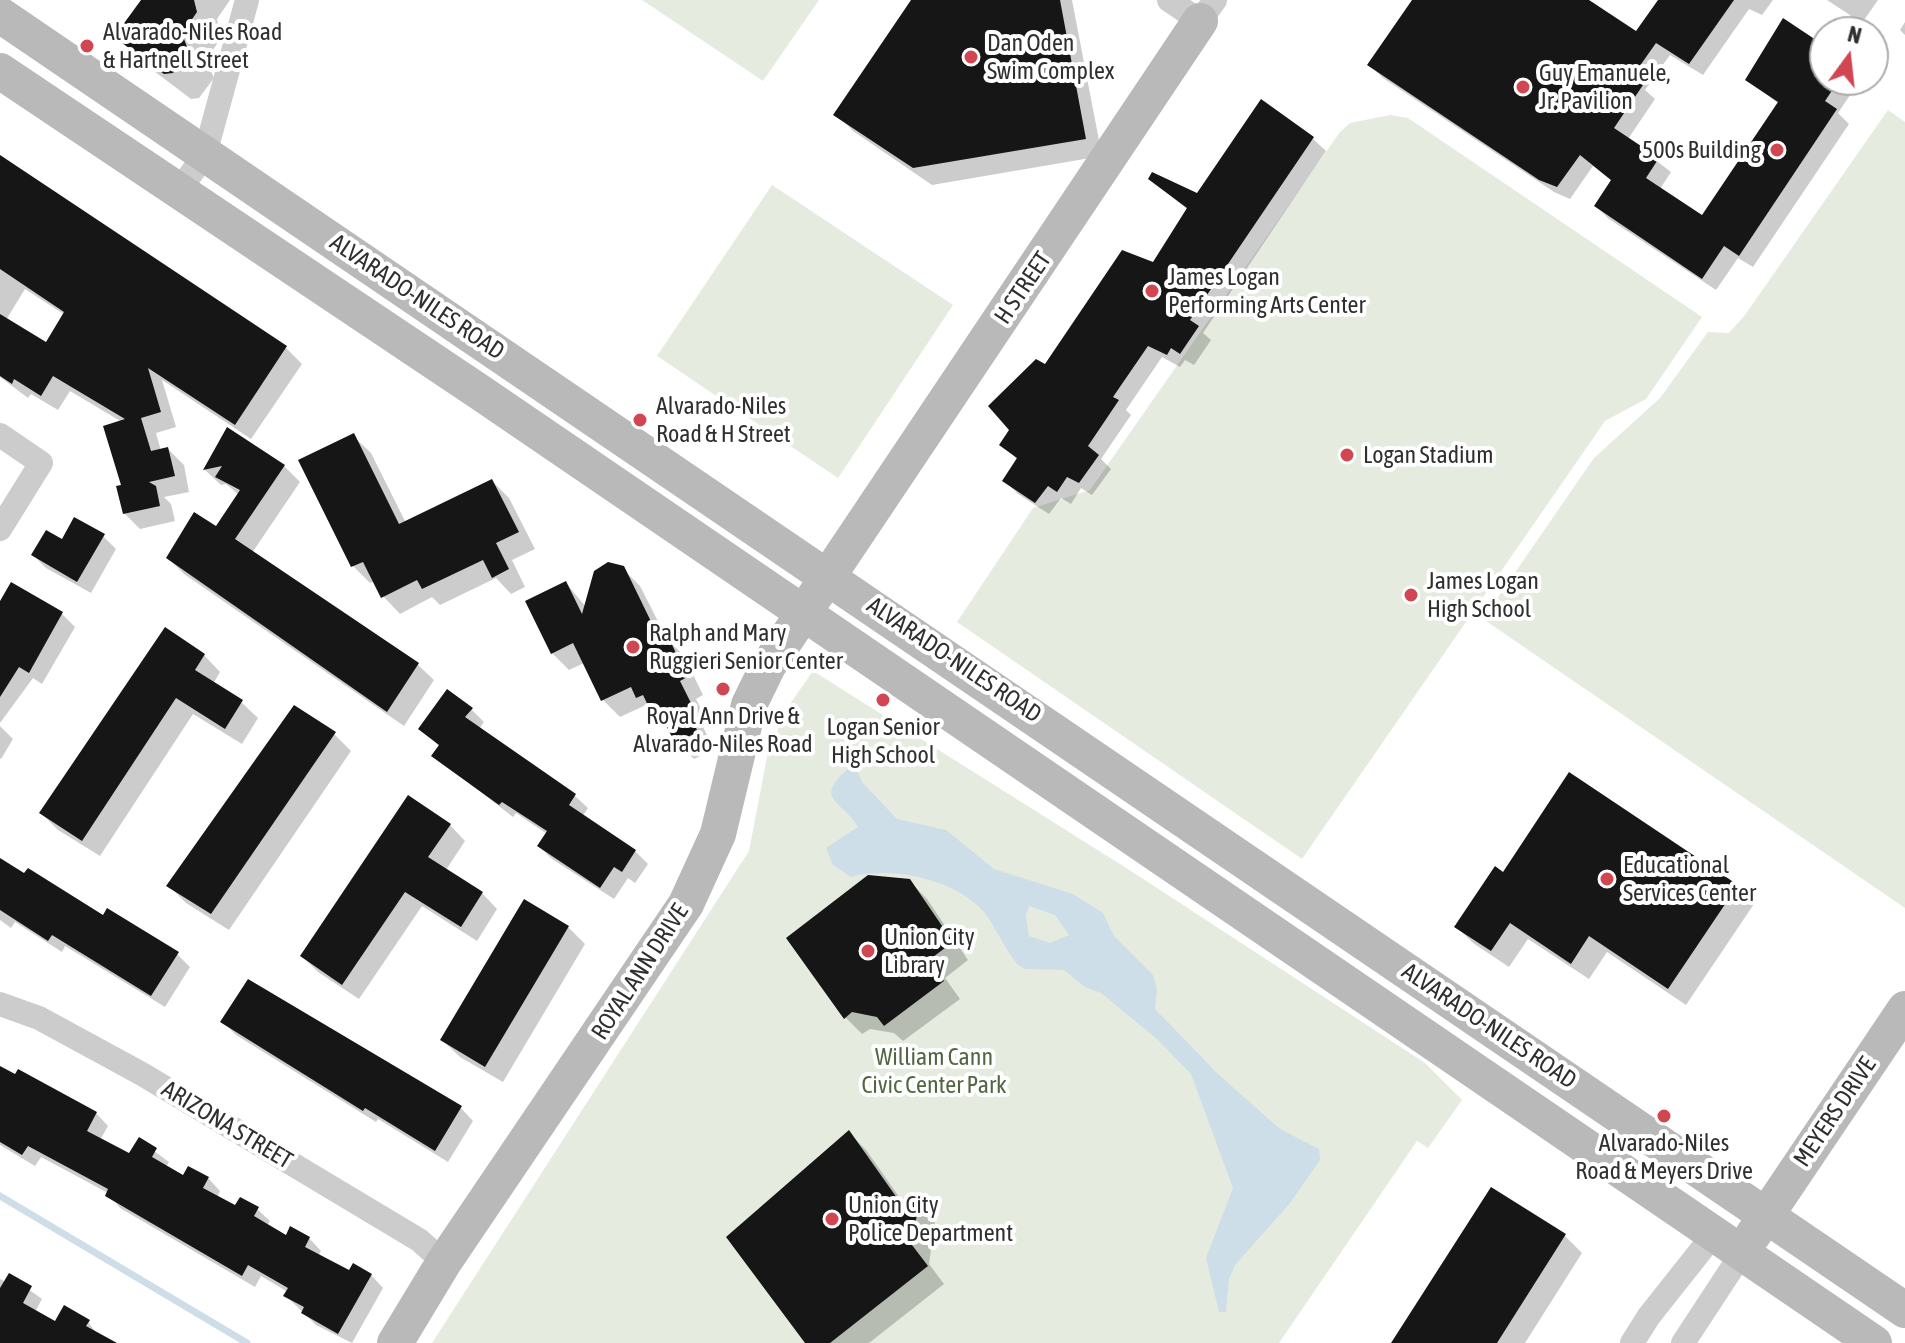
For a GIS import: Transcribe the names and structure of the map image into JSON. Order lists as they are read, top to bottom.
{
  "streets": {
    "main road": [
      "H STREET",
      "ALVARADO-NILES ROAD",
      "ROYAL ANN DRIVE",
      "MEYERS DRIVE"
    ],
    "street": ["ARIZONA STREET"]
  },
  "crossings": [
    ["H STREET", "ALVARADO-NILES ROAD"],
    ["H STREET", "ROYAL ANN DRIVE"],
    ["ALVARADO-NILES ROAD", "ROYAL ANN DRIVE"],
    ["ALVARADO-NILES ROAD", "MEYERS DRIVE"],
    ["ROYAL ANN DRIVE", "ARIZONA STREET"]
  ],
  "parks": ["William Cann Civic Center Park"],
  "places": [
    "Alvarado-Niles Road & Hartnell Street",
    "Dan Oden Swim Complex",
    "Guy Emanuele, Jr. Pavilion",
    "500s Building",
    "James Logan Performing Arts Center",
    "Alvarado-Niles Road & H Street",
    "Logan Stadium",
    "James Logan High School",
    "Ralph and Mary Ruggieri Senior Center",
    "Royal Ann Drive & Alvarado-Niles Road",
    "Logan Senior High School",
    "Educational Services Center",
    "Union City Library",
    "Alvarado-Niles Road & Meyers Drive",
    "Union City Police Department"
  ],
  "north": "top"
}
